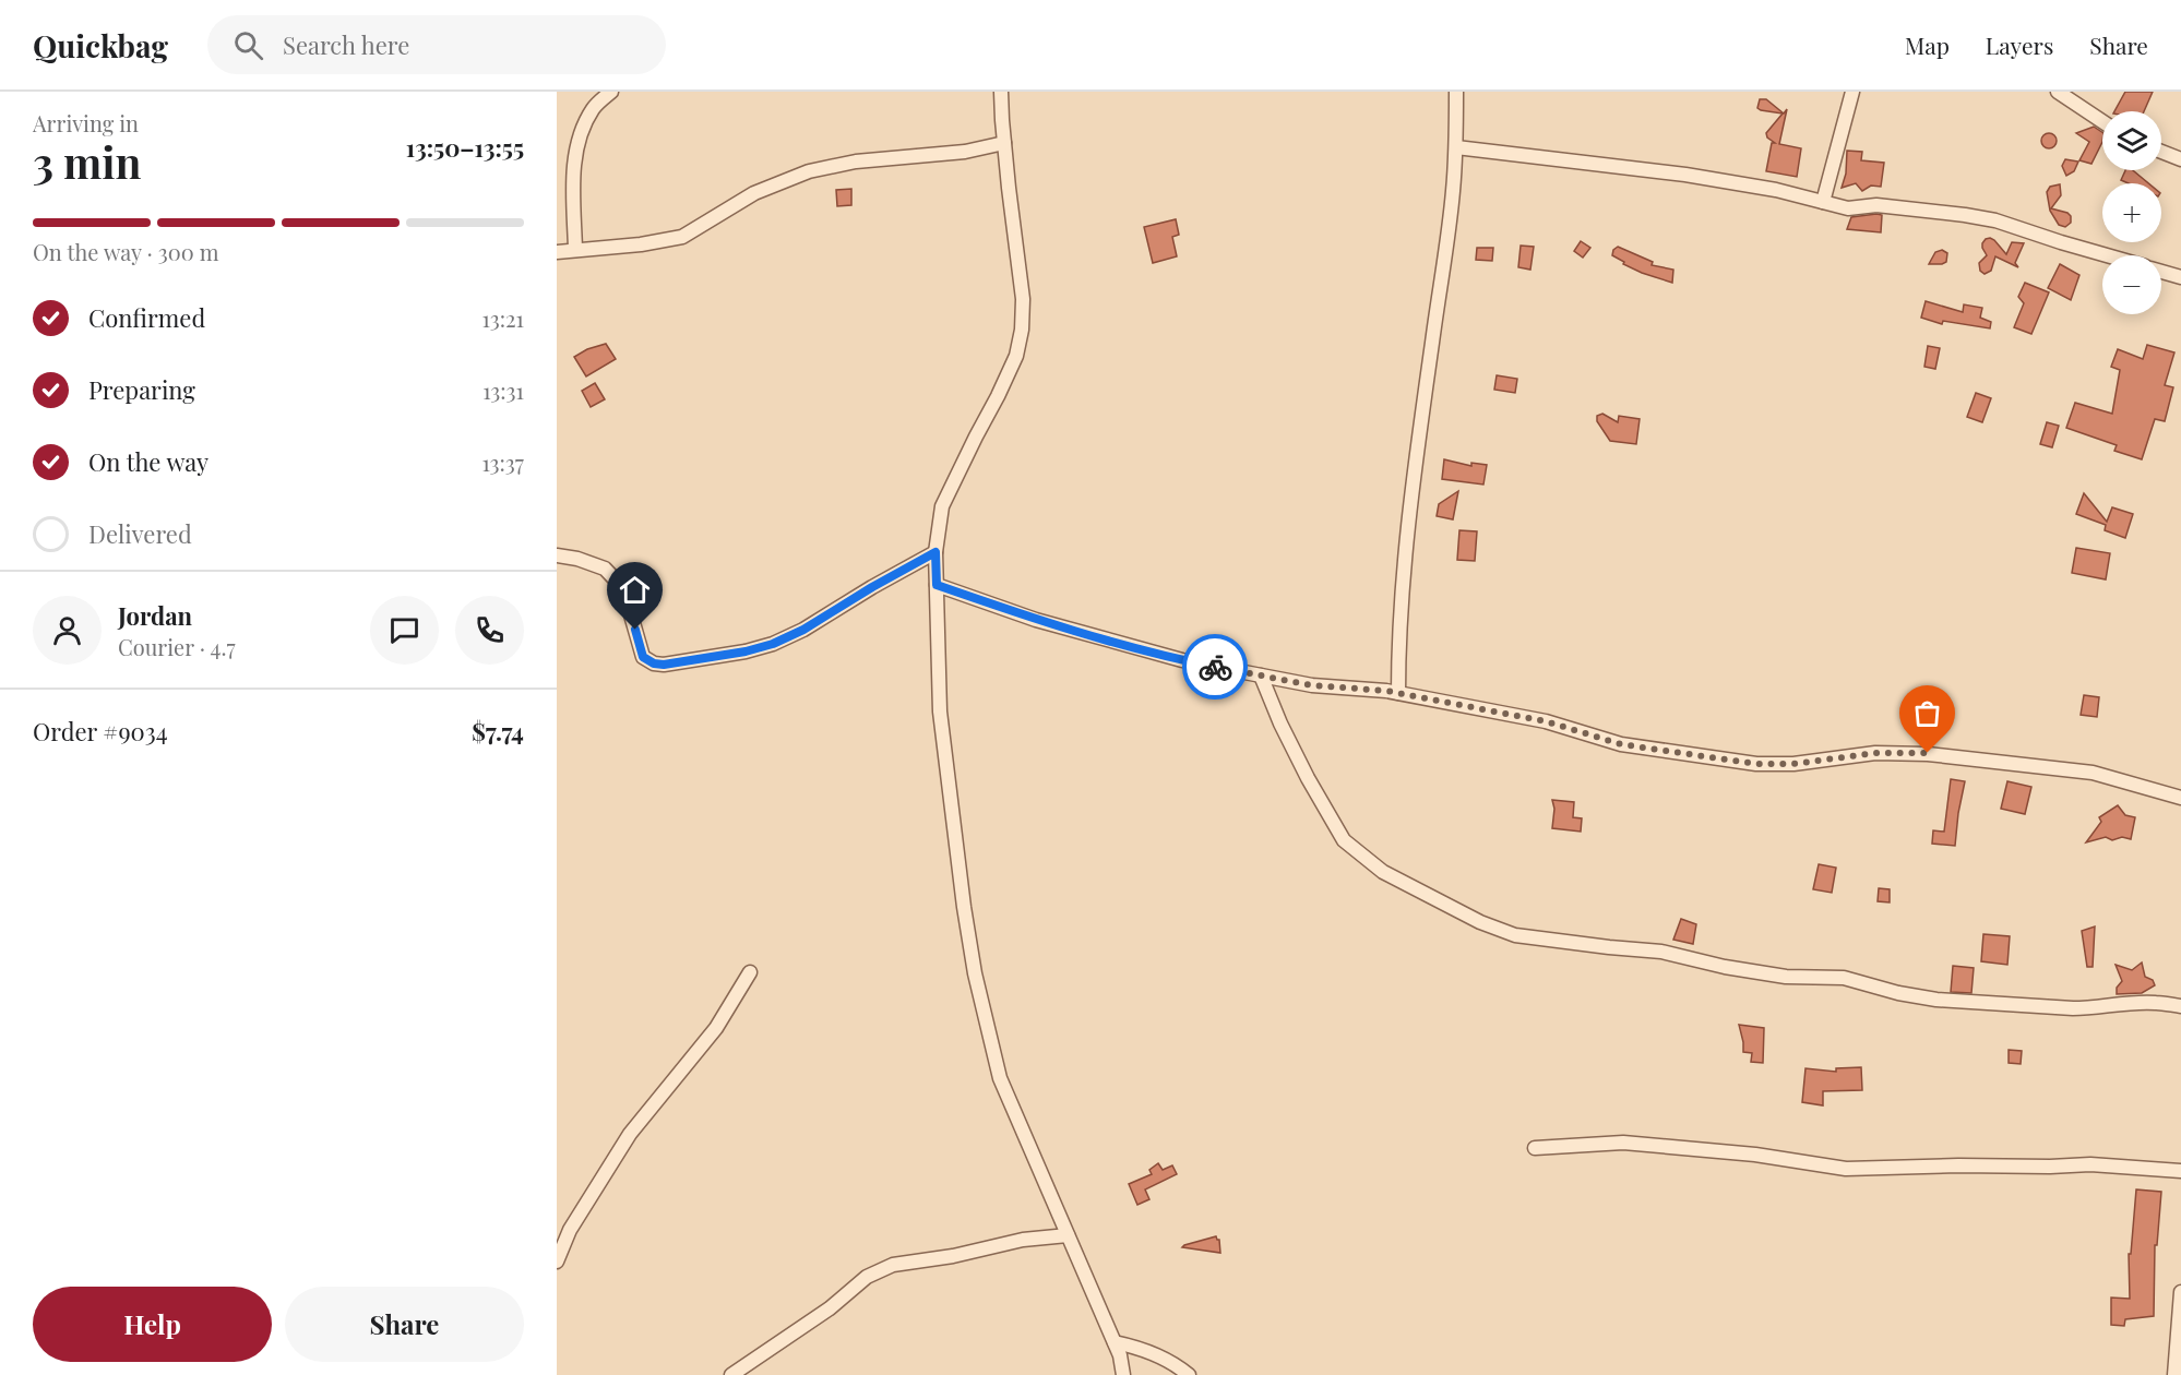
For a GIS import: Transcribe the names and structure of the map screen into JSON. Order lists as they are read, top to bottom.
{
  "page": {
    "header": "Quickbag",
    "search": "Search here",
    "nav": ["Map", "Layers", "Share"],
    "heading": ["3 min", "Arriving in", "13:50–13:55"],
    "panel": [
      "Jordan",
      "Courier · 4.7",
      "Order #9034",
      "$7.74"
    ],
    "map_buttons": ["+", "−"],
    "bar": "On the way · 300 m",
    "list": [
      ["Confirmed", "13:21"],
      ["Preparing", "13:31"],
      ["On the way", "13:37"],
      "Delivered"
    ],
    "buttons": ["Help", "Share"]
  }
}
